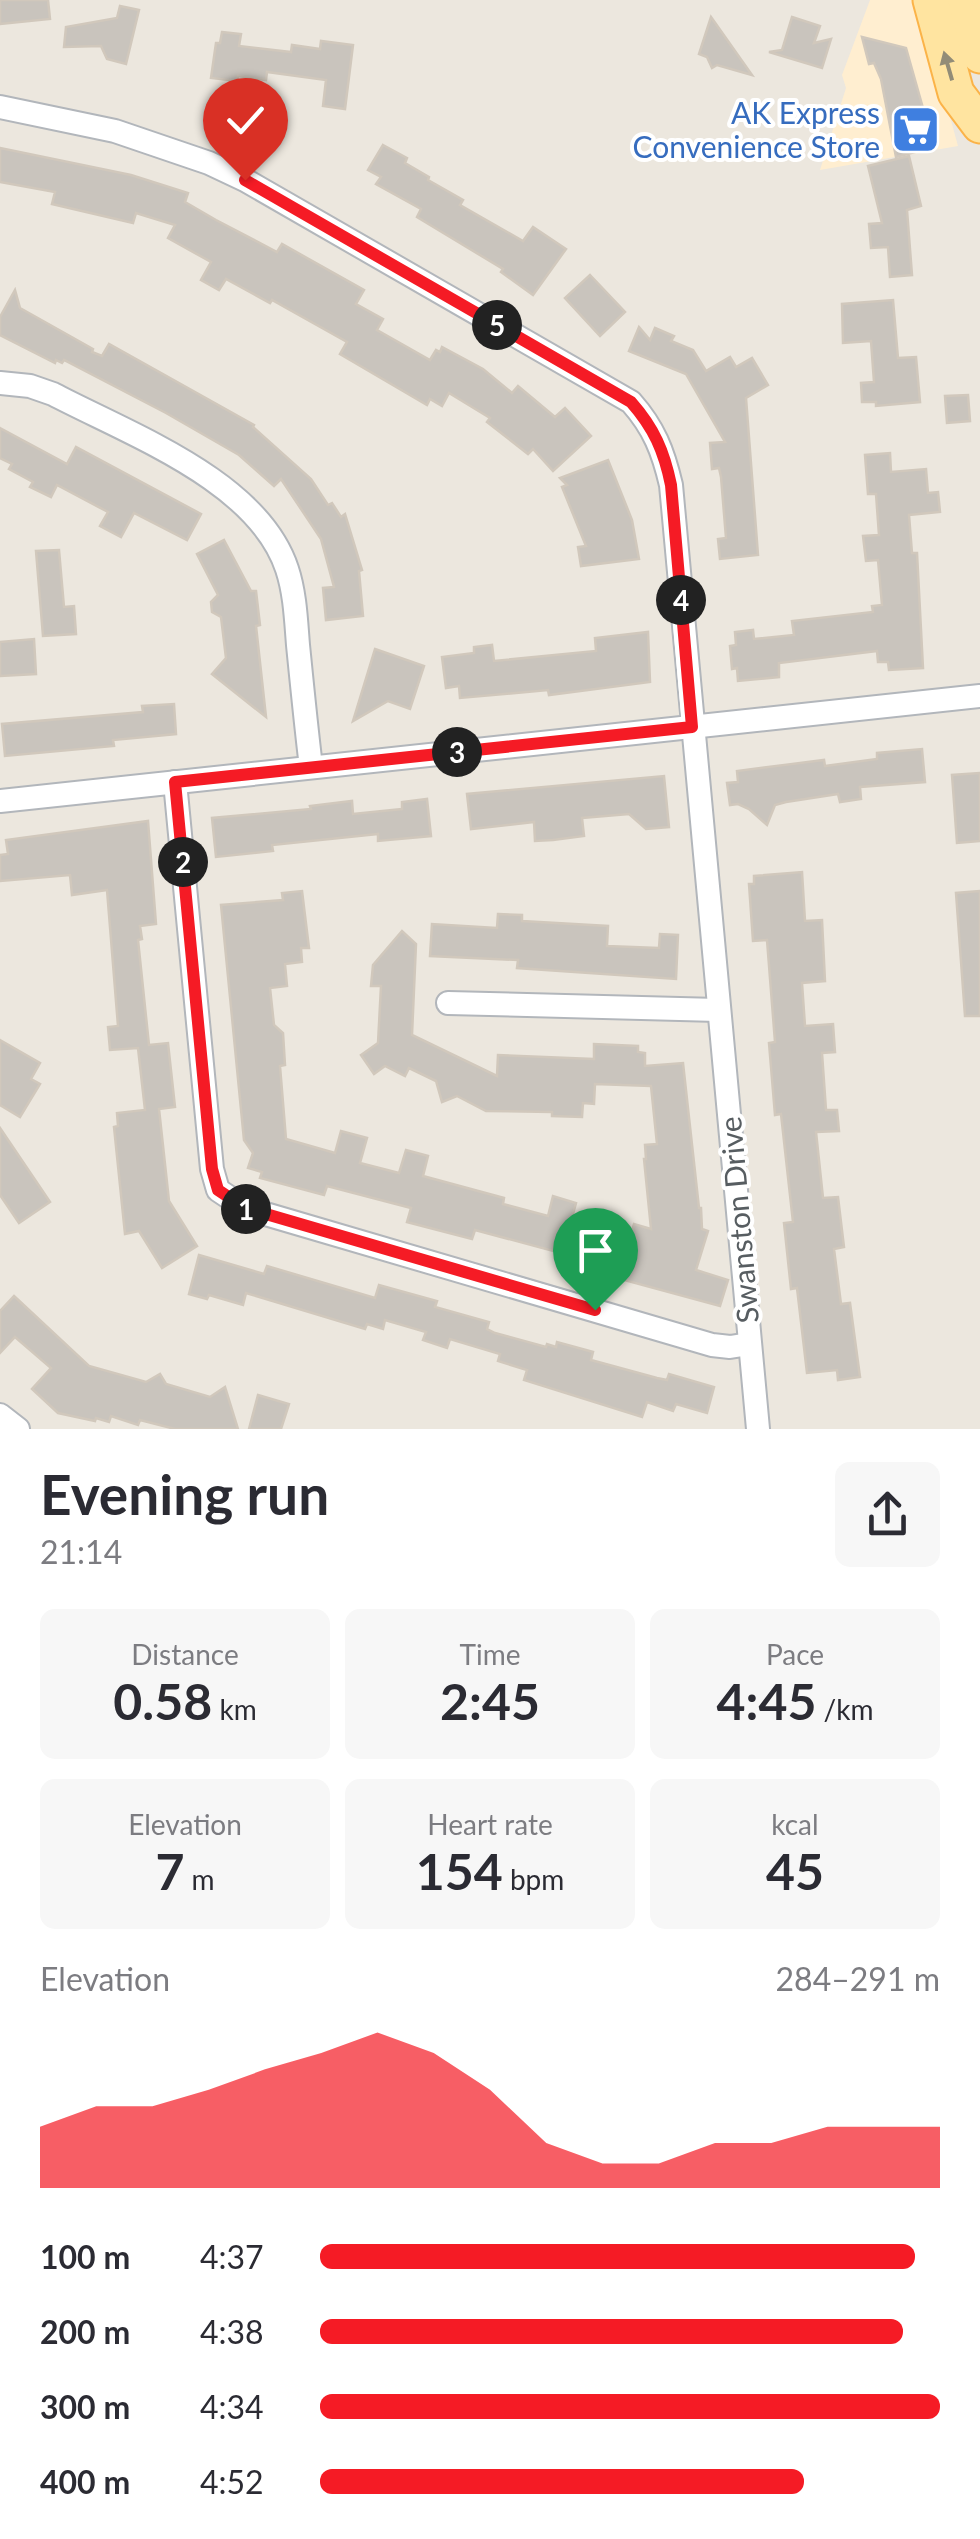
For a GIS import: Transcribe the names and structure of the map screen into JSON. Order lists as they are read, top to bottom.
{
  "streets": {
    "street": ["Swanston Drive"]
  },
  "places": {
    "supermarket": ["AK Express Convenience Store"]
  },
  "page": {
    "pins": [
      "5",
      "4",
      "3",
      "2",
      "1"
    ],
    "heading": ["Evening run", "21:14"],
    "stats": [
      ["Distance", "0.58 km"],
      ["Time", "2:45"],
      ["Pace", "4:45 /km"],
      ["Elevation", "7 m"],
      ["Heart rate", "154 bpm"],
      ["kcal", "45"]
    ],
    "chart": ["Elevation", "284–291 m"],
    "list": [
      {
        "name": "100 m",
        "note": "4:37"
      },
      {
        "name": "200 m",
        "note": "4:38"
      },
      {
        "name": "300 m",
        "note": "4:34"
      },
      {
        "name": "400 m",
        "note": "4:52"
      }
    ]
  }
}
